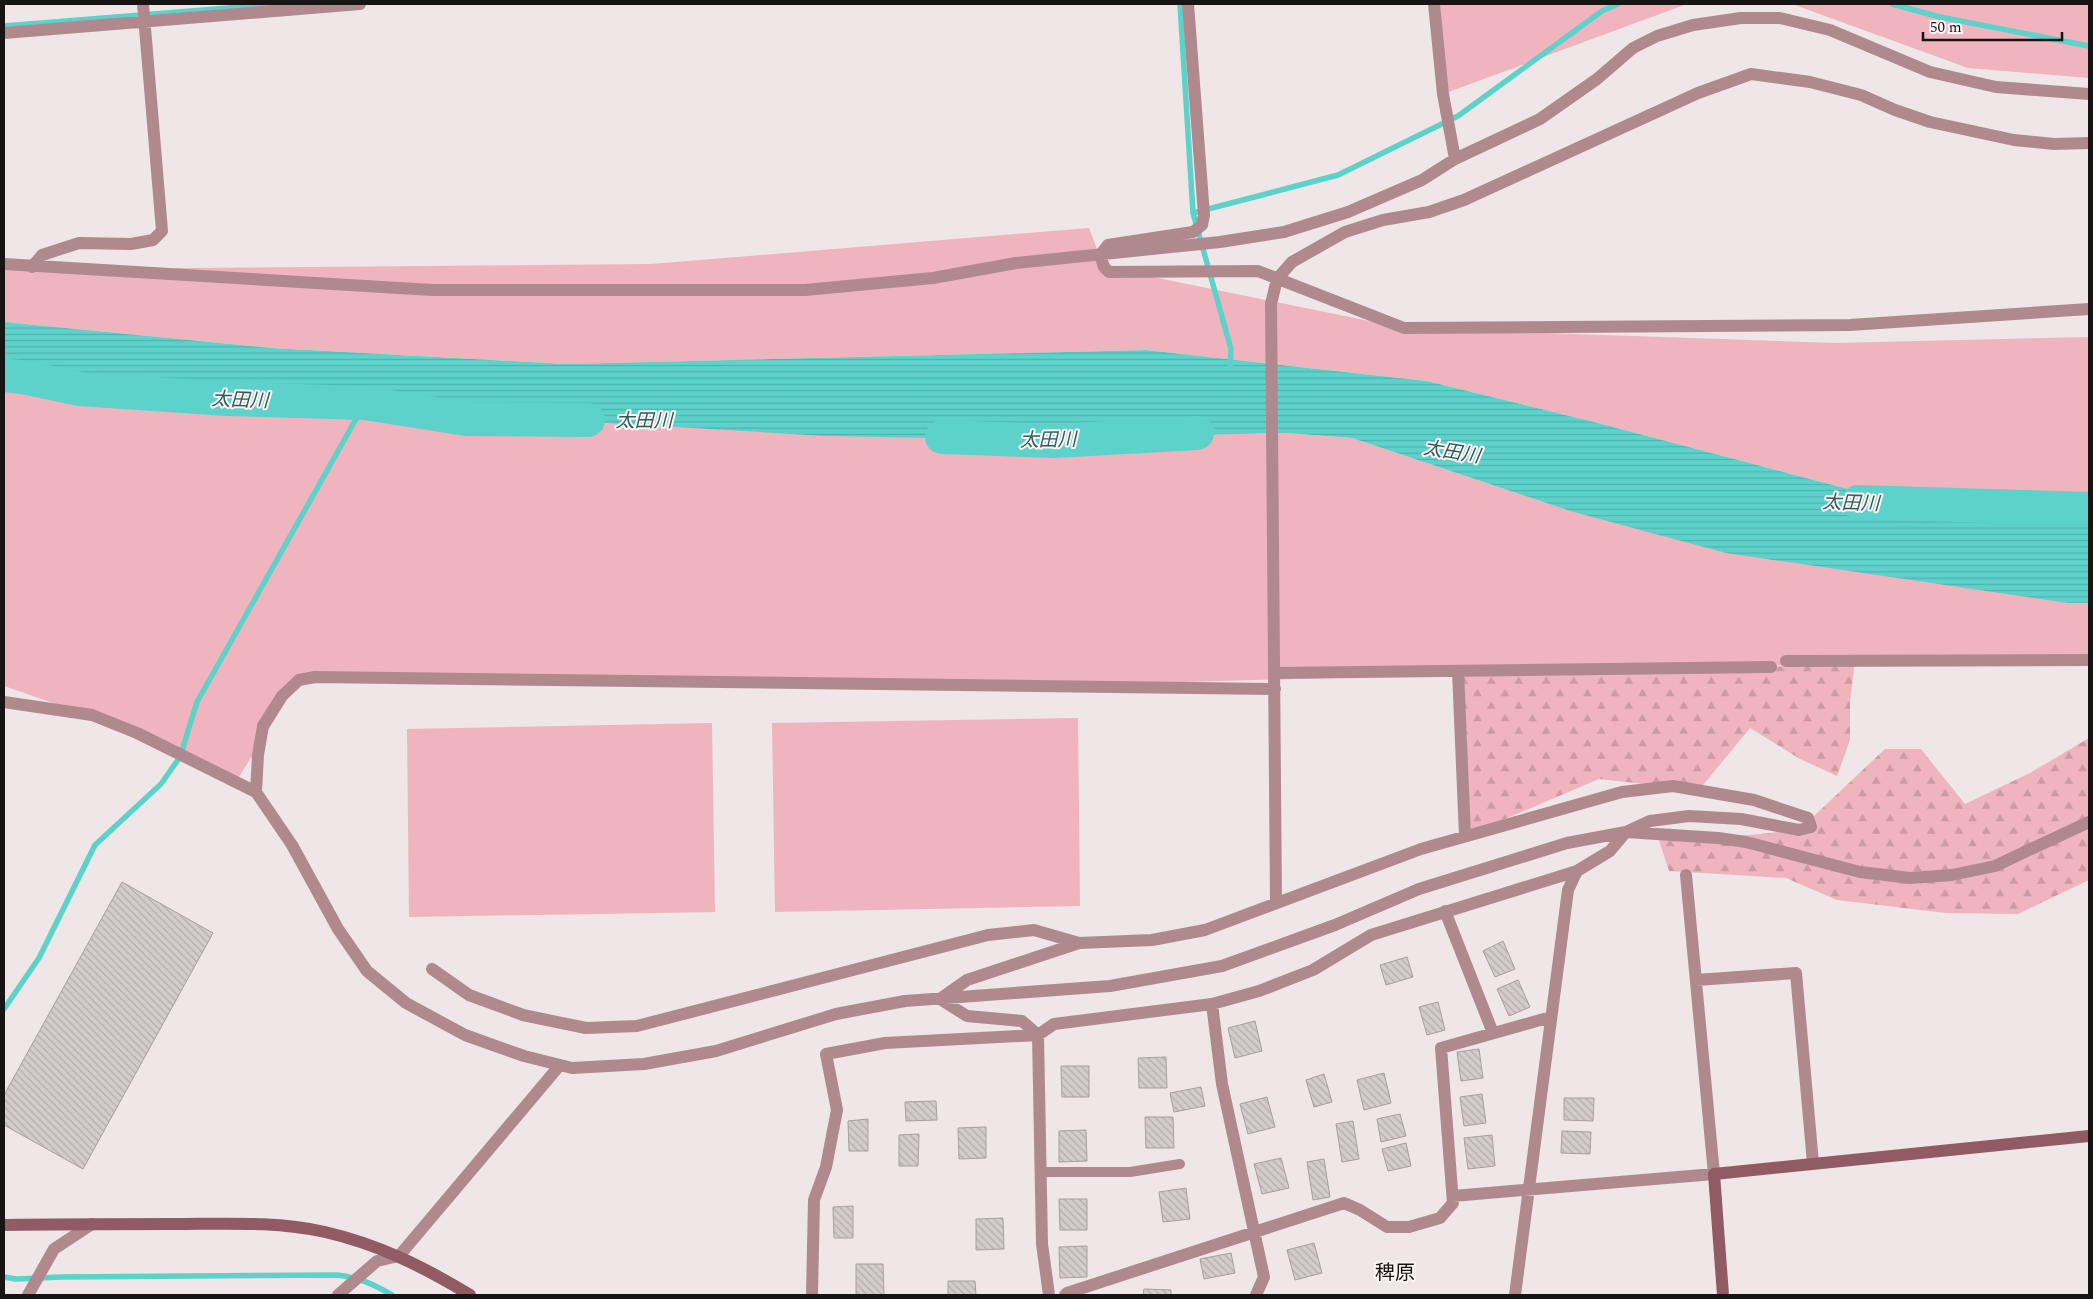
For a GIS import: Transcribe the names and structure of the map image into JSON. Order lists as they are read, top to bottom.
{
  "districts": ["稗原"],
  "water": ["太田川"],
  "scale_bar": "50 m"
}
